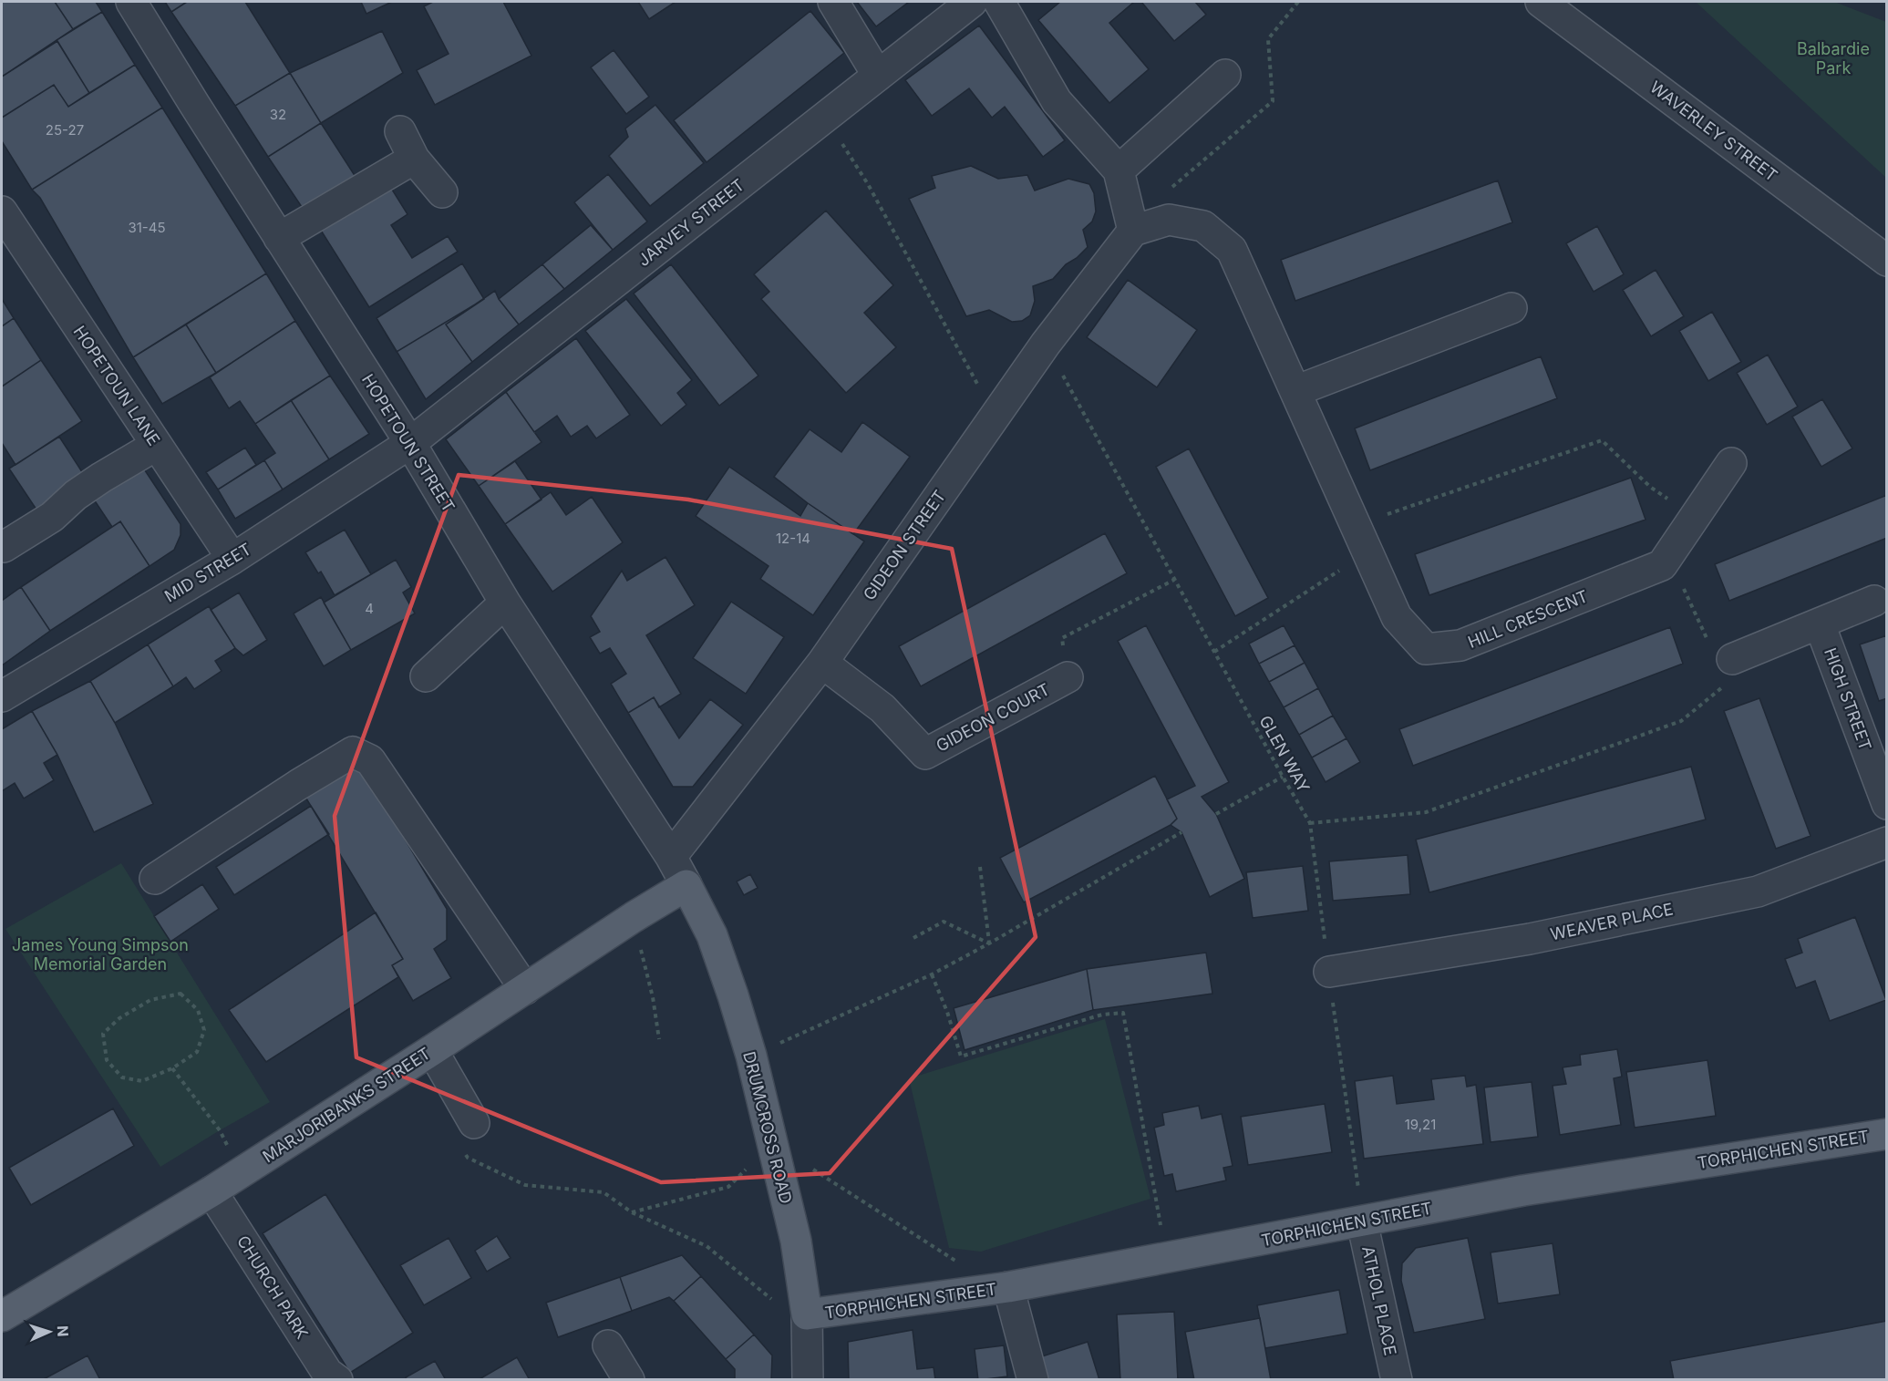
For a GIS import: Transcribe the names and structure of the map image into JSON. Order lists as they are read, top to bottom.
{
  "streets": {
    "main road": ["MARJORIBANKS STREET", "DRUMCROSS ROAD", "TORPHICHEN STREET"],
    "street": [
      "WAVERLEY STREET",
      "JARVEY STREET",
      "HOPETOUN LANE",
      "HOPETOUN STREET",
      "GIDEON STREET",
      "MID STREET",
      "HILL CRESCENT",
      "HIGH STREET",
      "GIDEON COURT",
      "WEAVER PLACE",
      "CHURCH PARK",
      "ATHOL PLACE"
    ],
    "path": ["GLEN WAY"]
  },
  "crossings": [
    ["JARVEY STREET", "HOPETOUN STREET"],
    ["JARVEY STREET", "MID STREET"],
    ["HOPETOUN LANE", "MID STREET"],
    ["HOPETOUN STREET", "GIDEON STREET"],
    ["HOPETOUN STREET", "MID STREET"],
    ["HOPETOUN STREET", "MARJORIBANKS STREET"],
    ["HOPETOUN STREET", "DRUMCROSS ROAD"],
    ["GIDEON STREET", "HILL CRESCENT"],
    ["GIDEON STREET", "GIDEON COURT"],
    ["GIDEON STREET", "GLEN WAY"],
    ["GLEN WAY", "WEAVER PLACE"],
    ["GLEN WAY", "TORPHICHEN STREET"],
    ["GLEN WAY", "ATHOL PLACE"],
    ["MARJORIBANKS STREET", "DRUMCROSS ROAD"],
    ["MARJORIBANKS STREET", "CHURCH PARK"],
    ["DRUMCROSS ROAD", "TORPHICHEN STREET"],
    ["TORPHICHEN STREET", "ATHOL PLACE"]
  ],
  "parks": ["Balbardie Park", "James Young Simpson Memorial Garden"],
  "house_numbers": [
    "32",
    "25-27",
    "31-45",
    "12-14",
    "4",
    "19,21"
  ],
  "north": "right"
}
